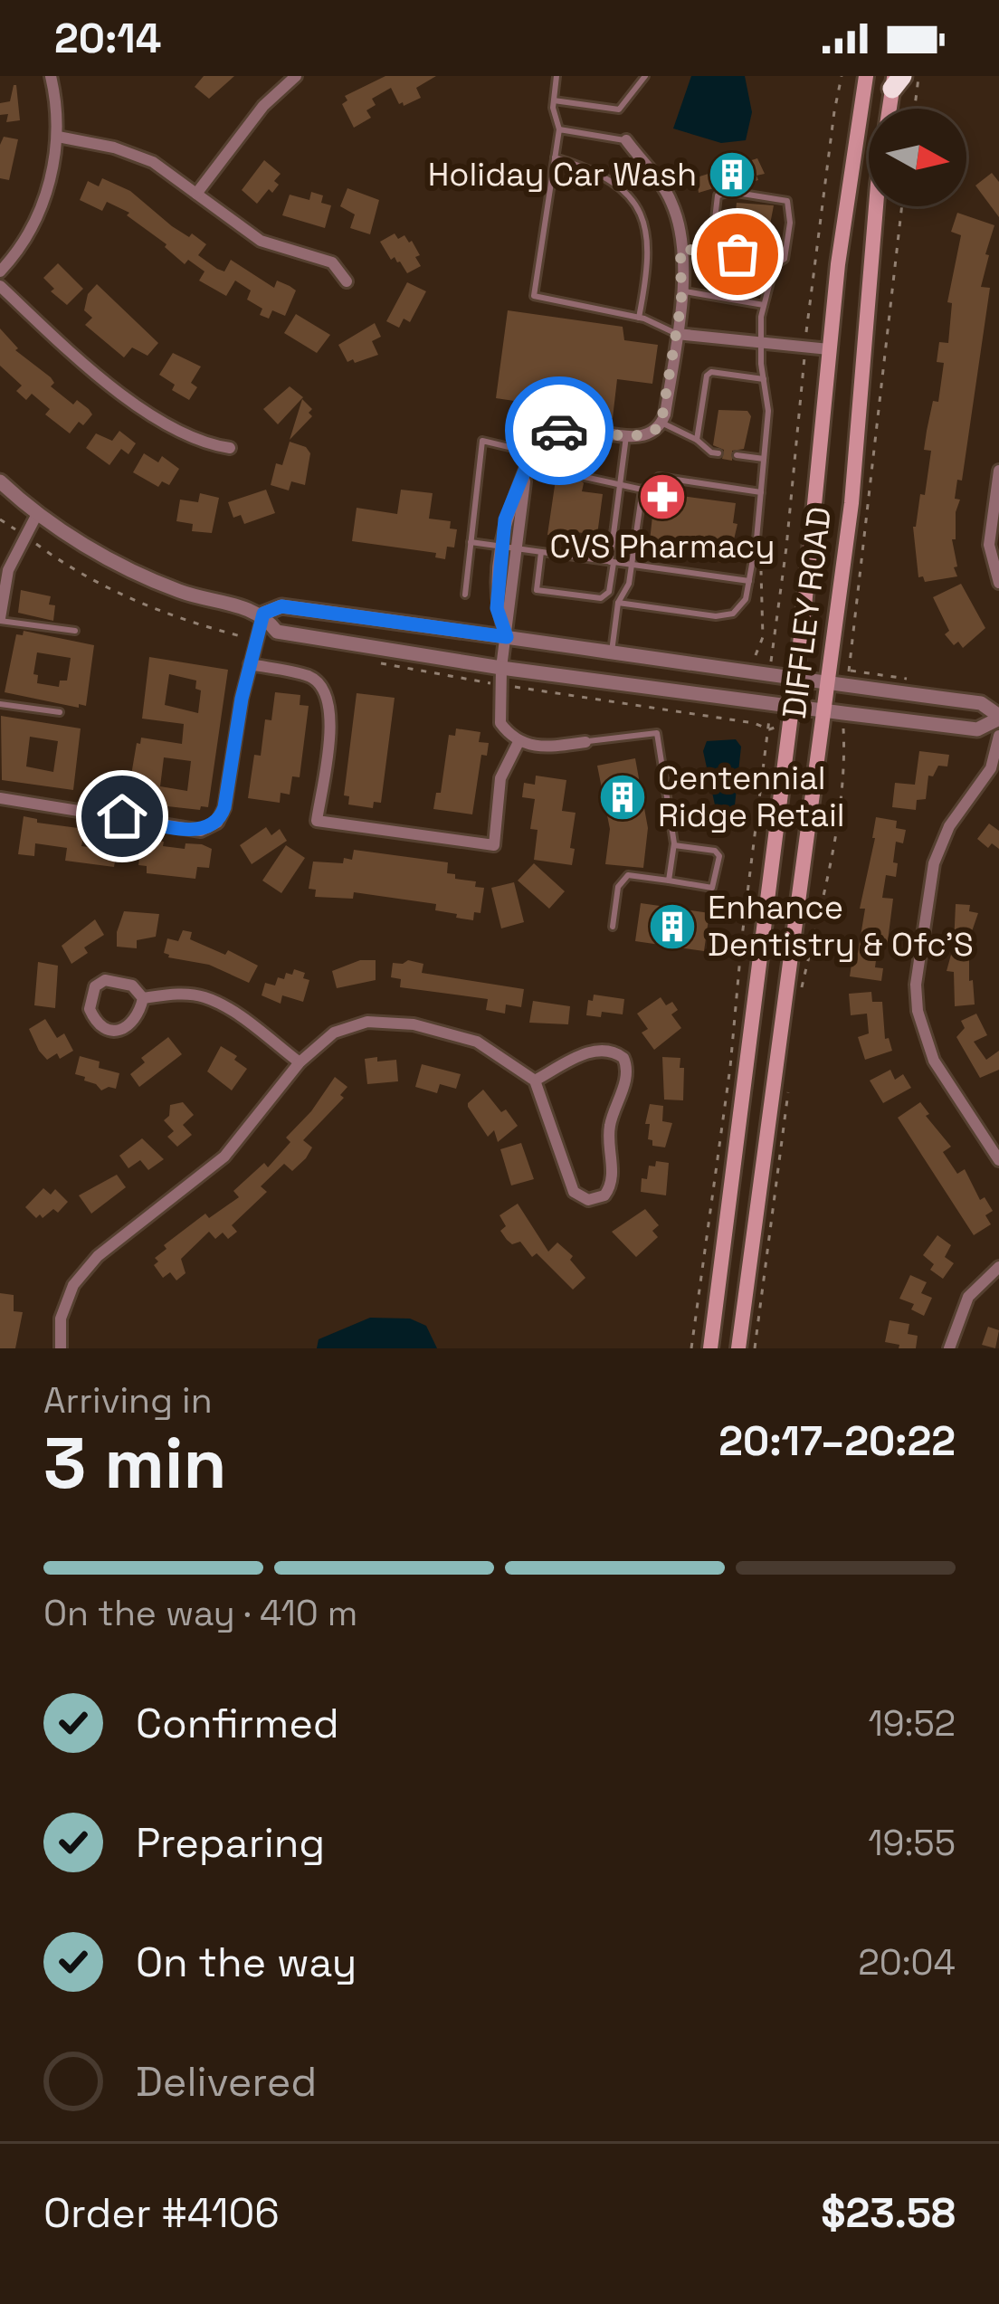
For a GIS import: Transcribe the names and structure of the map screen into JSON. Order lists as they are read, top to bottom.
{
  "streets": {
    "main road": ["DIFFLEY ROAD"]
  },
  "places": {
    "building": ["Holiday Car Wash", "Centennial Ridge Retail", "Enhance Dentistry & Ofc'S"],
    "pharmacy": ["CVS Pharmacy"]
  },
  "north": "right",
  "page": {
    "status": "20:14",
    "heading": ["3 min", "Arriving in", "20:17–20:22"],
    "panel": ["Order #4106", "$23.58"],
    "bar": "On the way · 410 m",
    "list": [
      ["Confirmed", "19:52"],
      ["Preparing", "19:55"],
      ["On the way", "20:04"],
      "Delivered"
    ]
  }
}
